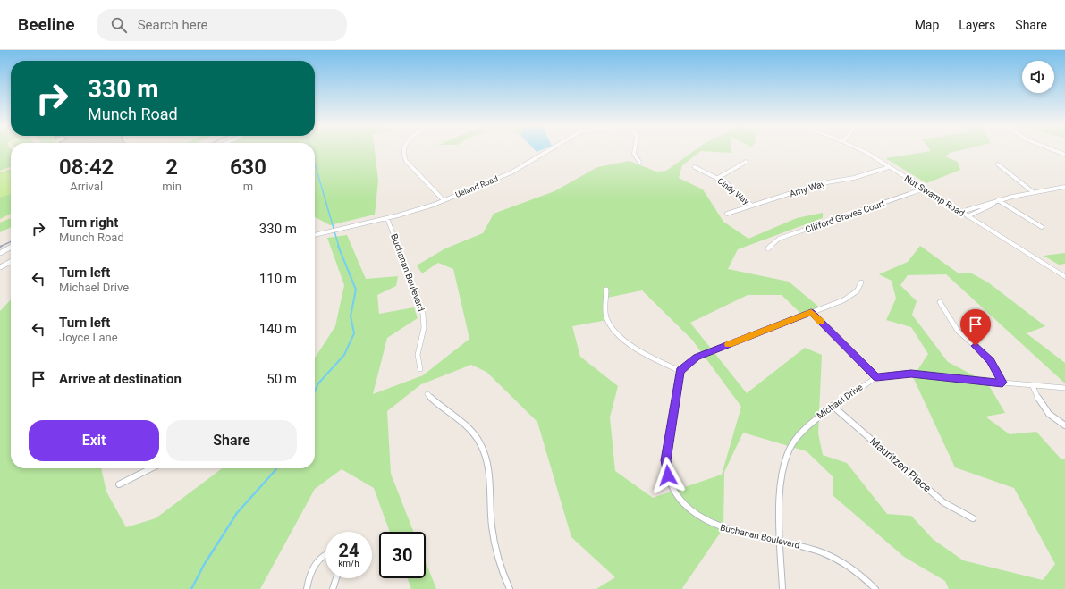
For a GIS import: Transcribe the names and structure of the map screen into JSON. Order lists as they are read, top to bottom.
{
  "streets": {
    "main road": ["Nut Swamp Road"],
    "street": [
      "Ueland Road",
      "Amy Way",
      "Cindy Way",
      "Clifford Graves Court",
      "Buchanan Boulevard",
      "Michael Drive",
      "Mauritzen Place"
    ]
  },
  "crossings": [
    ["Ueland Road", "Buchanan Boulevard"],
    ["Amy Way", "Cindy Way"],
    ["Amy Way", "Nut Swamp Road"],
    ["Nut Swamp Road", "Clifford Graves Court"],
    ["Buchanan Boulevard", "Michael Drive"],
    ["Michael Drive", "Mauritzen Place"]
  ],
  "page": {
    "header": "Beeline",
    "search": "Search here",
    "nav": ["Map", "Layers", "Share"],
    "turn": ["330 m", "Munch Road"],
    "eta": [
      "08:42",
      "Arrival",
      "2",
      "min",
      "630",
      "m"
    ],
    "list": [
      {
        "name": "Turn right",
        "note": "Munch Road",
        "value": "330 m"
      },
      {
        "name": "Turn left",
        "note": "Michael Drive",
        "value": "110 m"
      },
      {
        "name": "Turn left",
        "note": "Joyce Lane",
        "value": "140 m"
      },
      {
        "name": "Arrive at destination",
        "value": "50 m"
      }
    ],
    "buttons": ["Exit", "Share"],
    "speed": "24 km/h",
    "limit": "30"
  }
}
